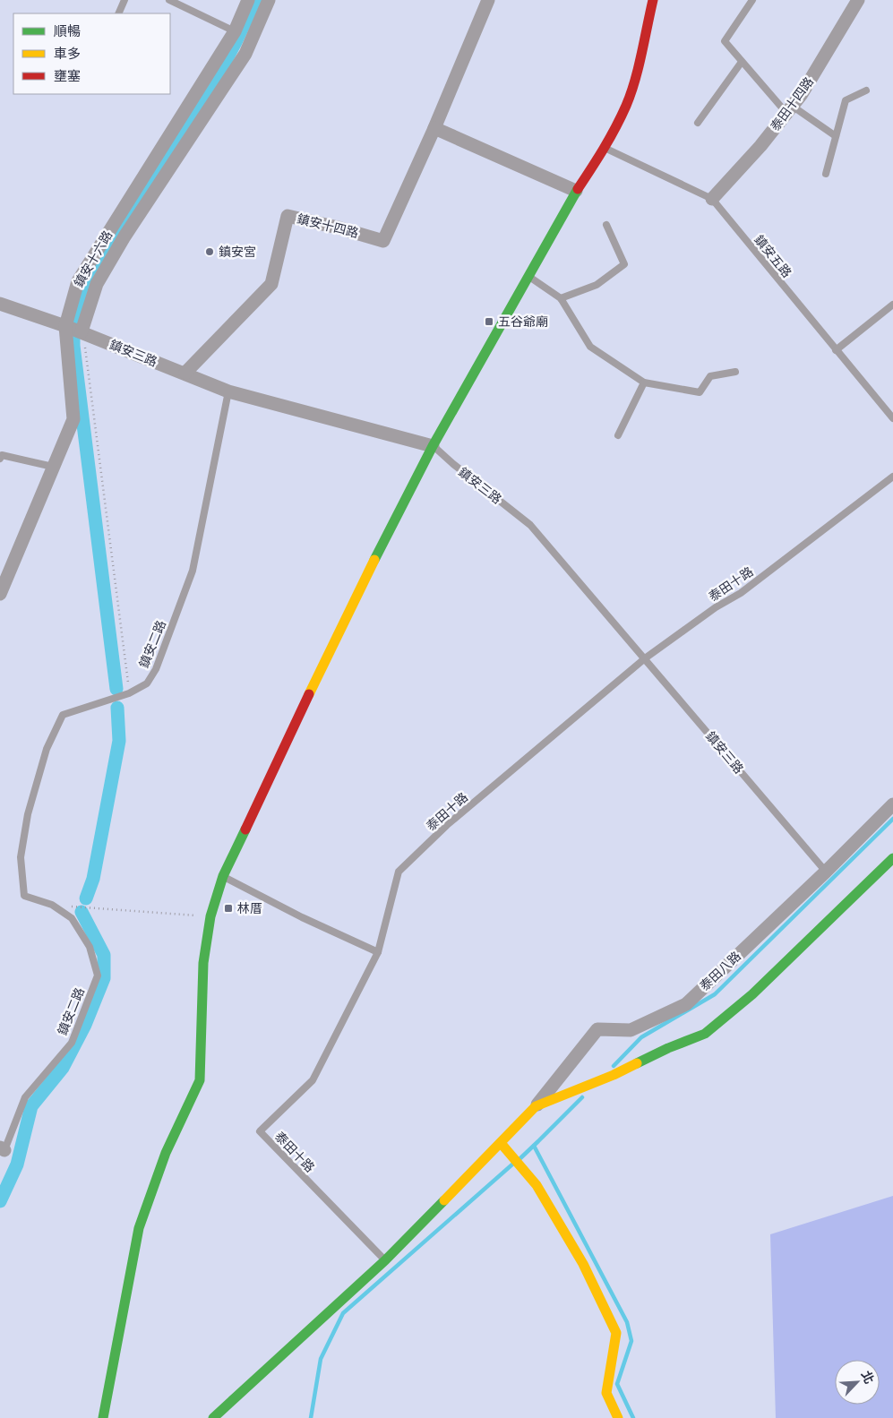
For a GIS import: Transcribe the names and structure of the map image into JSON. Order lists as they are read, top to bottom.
{
  "streets": {
    "street": [
      "泰田十四路",
      "鎮安十四路",
      "鎮安十六路",
      "鎮安三路",
      "泰田八路"
    ],
    "lane": ["鎮安五路", "泰田十路", "鎮安二路"]
  },
  "crossings": [
    ["泰田十四路", "鎮安五路"],
    ["鎮安十四路", "鎮安三路"],
    ["鎮安十六路", "鎮安三路"],
    ["鎮安三路", "泰田十路"],
    ["鎮安三路", "鎮安二路"],
    ["鎮安三路", "泰田八路"]
  ],
  "places": {
    "other": ["鎮安宮"],
    "transit": ["五谷爺廟", "林厝"]
  },
  "legend": ["順暢", "車多", "壅塞"],
  "north": "top right"
}
